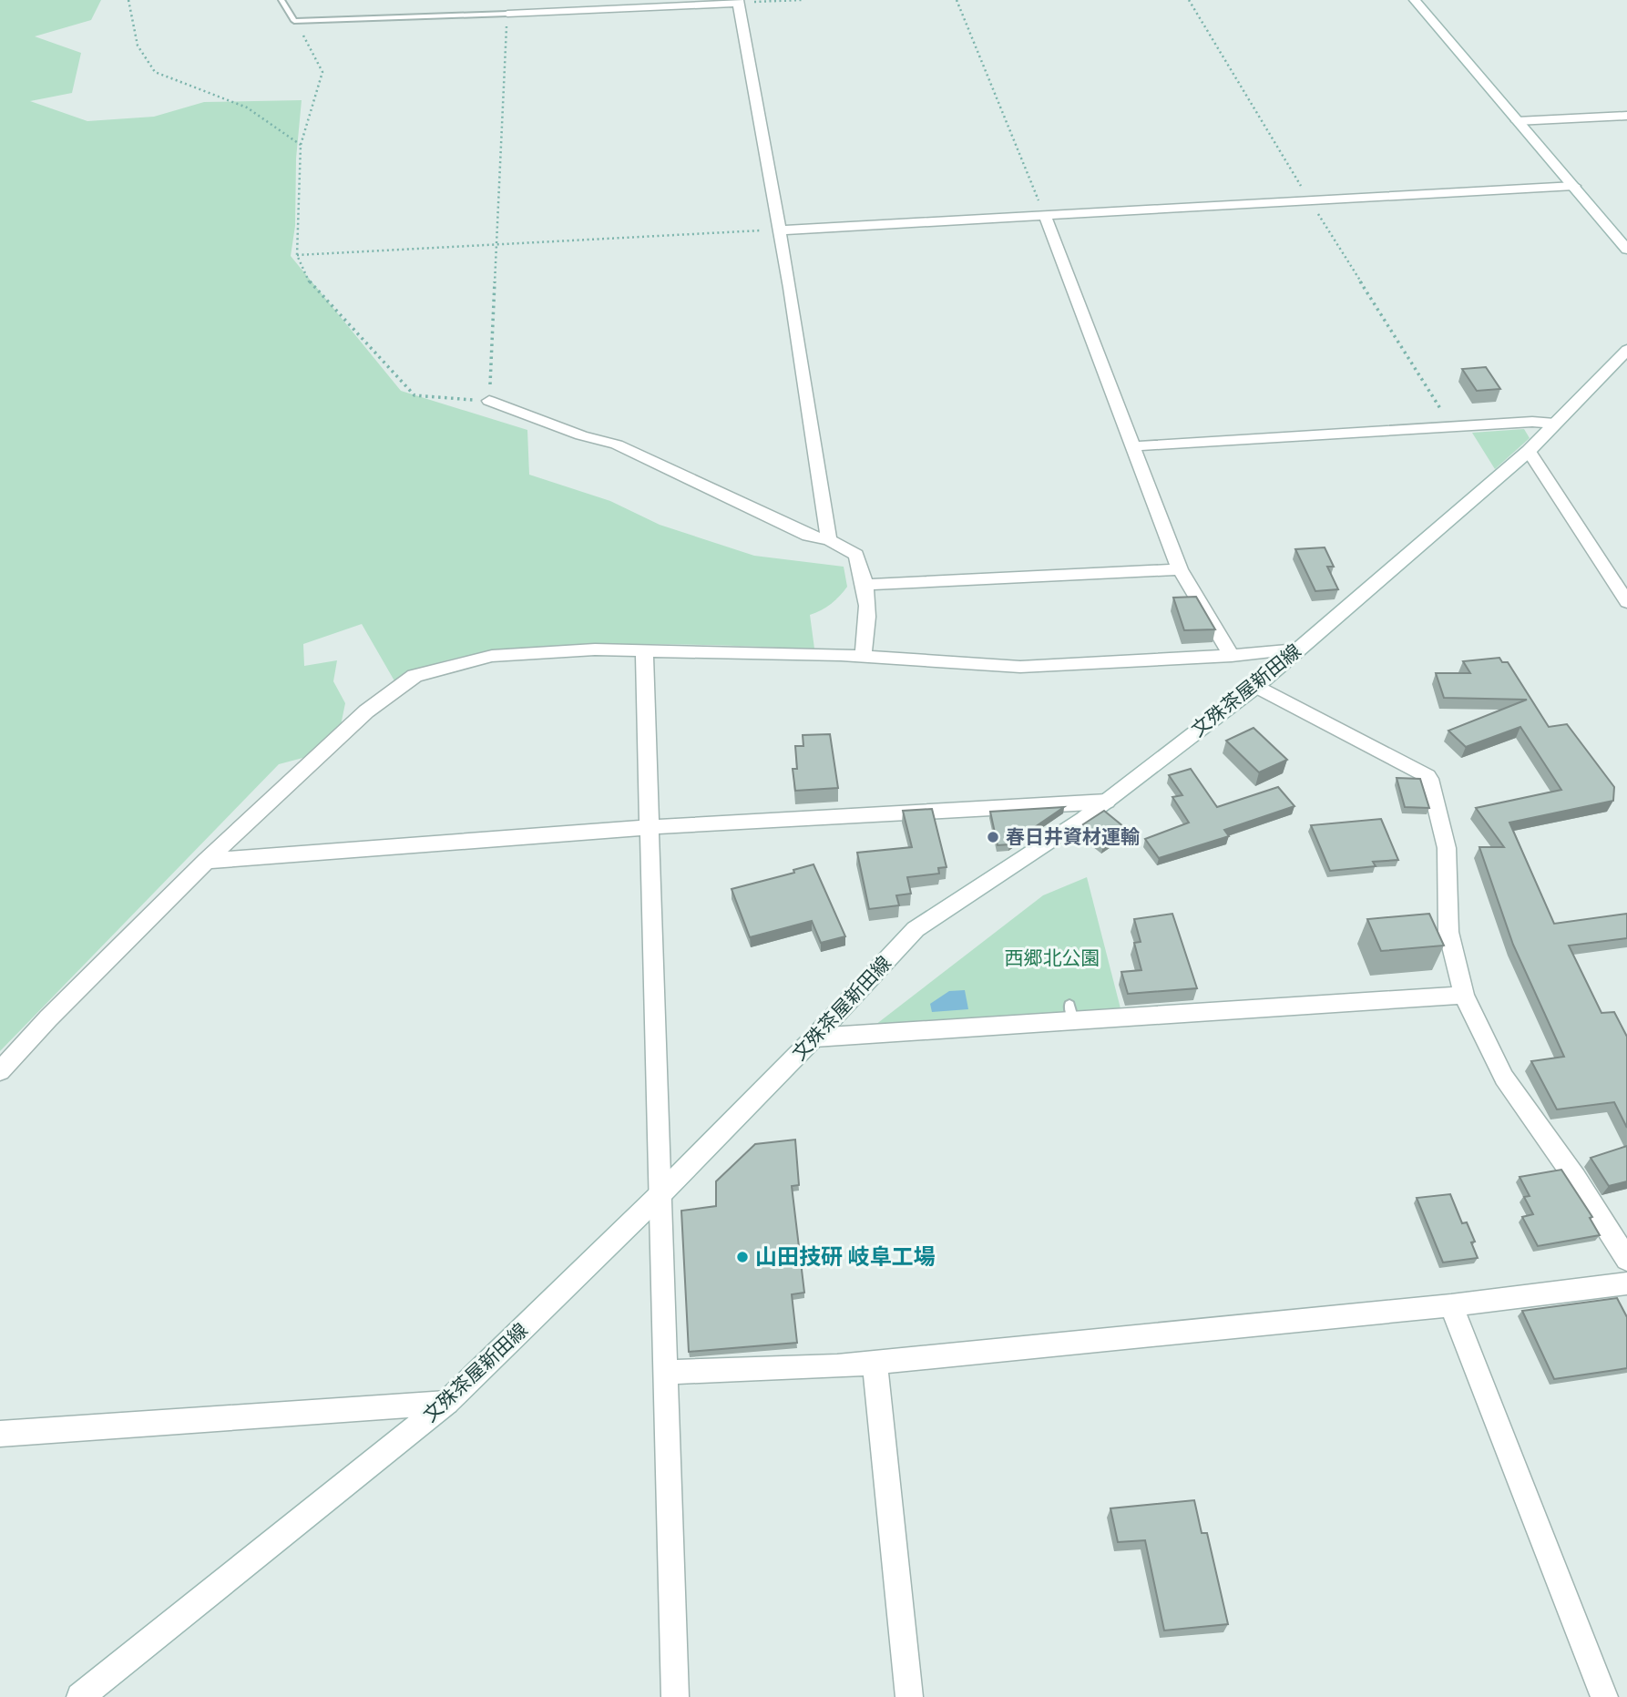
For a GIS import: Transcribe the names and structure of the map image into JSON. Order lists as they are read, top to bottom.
{
  "streets": {
    "street": ["文殊茶屋新田線"]
  },
  "parks": ["西郷北公園"],
  "places": ["春日井資材運輸", "山田技研 岐阜工場"]
}
